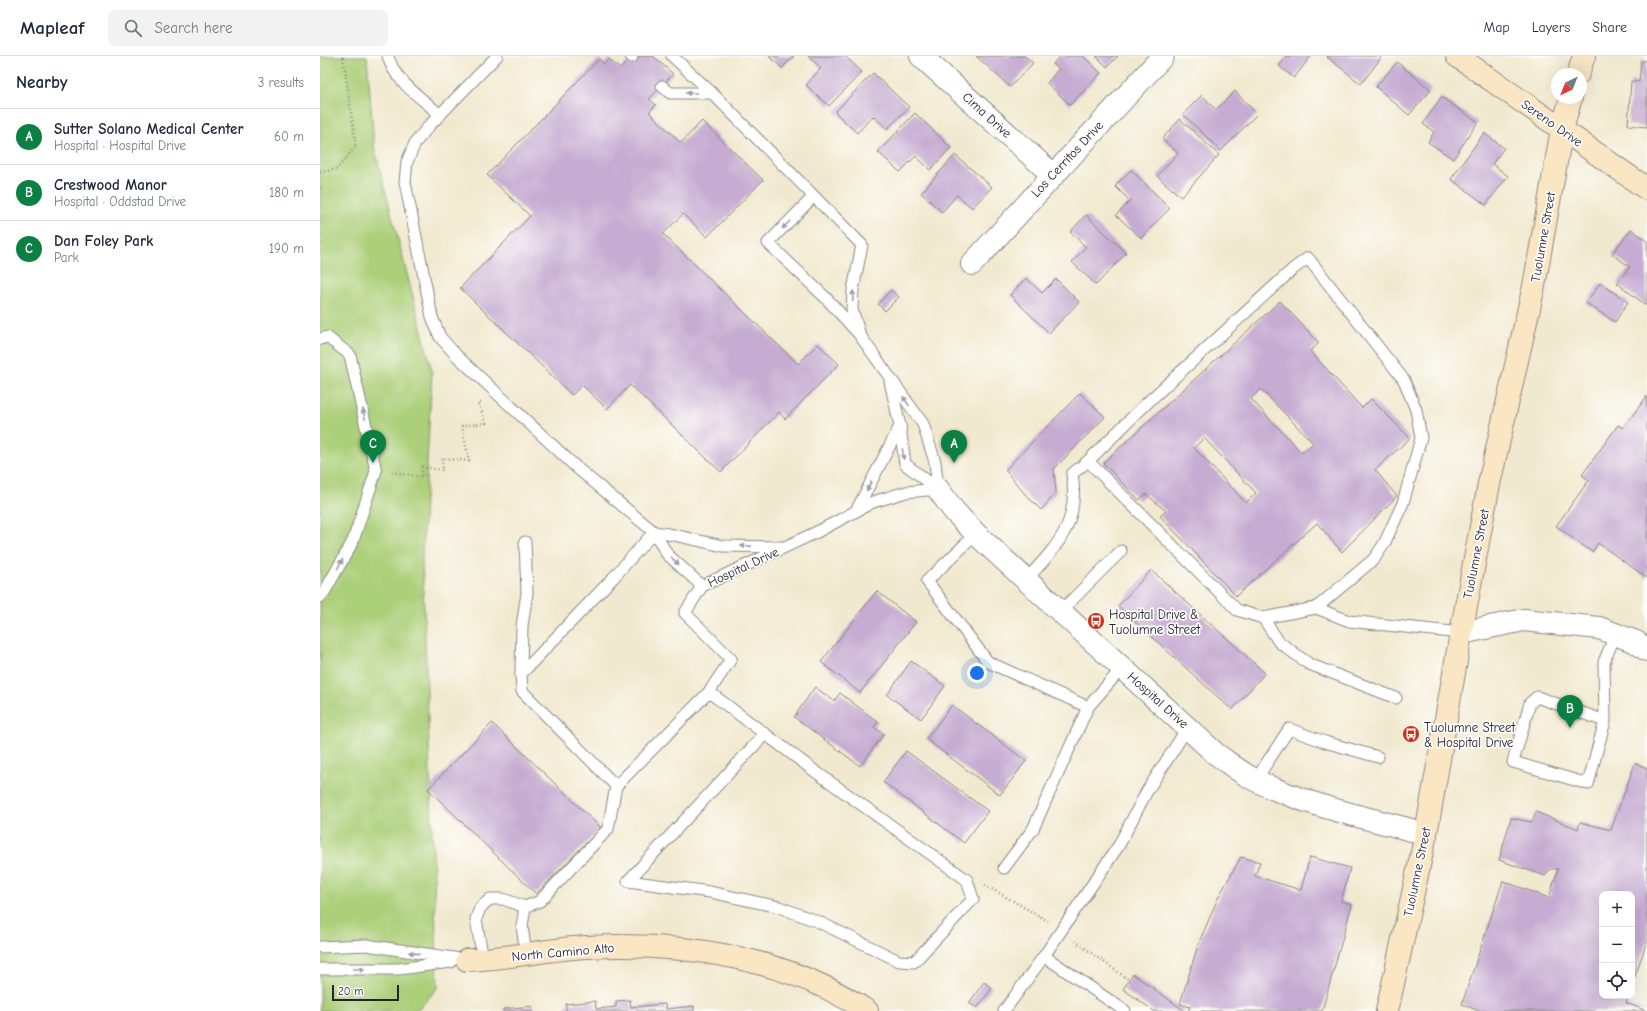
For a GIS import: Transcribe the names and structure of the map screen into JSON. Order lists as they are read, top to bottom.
{
  "streets": {
    "main road": ["Sereno Drive", "Tuolumne Street", "North Camino Alto"],
    "street": ["Cima Drive", "Los Cerritos Drive", "Hospital Drive"]
  },
  "crossings": [
    ["Cima Drive", "Los Cerritos Drive"],
    ["Sereno Drive", "Tuolumne Street"],
    ["Tuolumne Street", "Hospital Drive"]
  ],
  "places": {
    "bus stop": ["Hospital Drive & Tuolumne Street", "Tuolumne Street & Hospital Drive"]
  },
  "scale_bar": "20 m",
  "north": "bottom left",
  "page": {
    "header": "Mapleaf",
    "search": "Search here",
    "nav": ["Map", "Layers", "Share"],
    "heading": ["Nearby", "3 results"],
    "list": [
      {
        "mark": "A",
        "name": "Sutter Solano Medical Center",
        "note": "Hospital · Hospital Drive",
        "value": "60 m"
      },
      {
        "mark": "B",
        "name": "Crestwood Manor",
        "note": "Hospital · Oddstad Drive",
        "value": "180 m"
      },
      {
        "mark": "C",
        "name": "Dan Foley Park",
        "note": "Park",
        "value": "190 m"
      }
    ],
    "pins": ["A", "C", "B"],
    "map_buttons": ["+", "−"],
    "scale": "20 m"
  }
}
